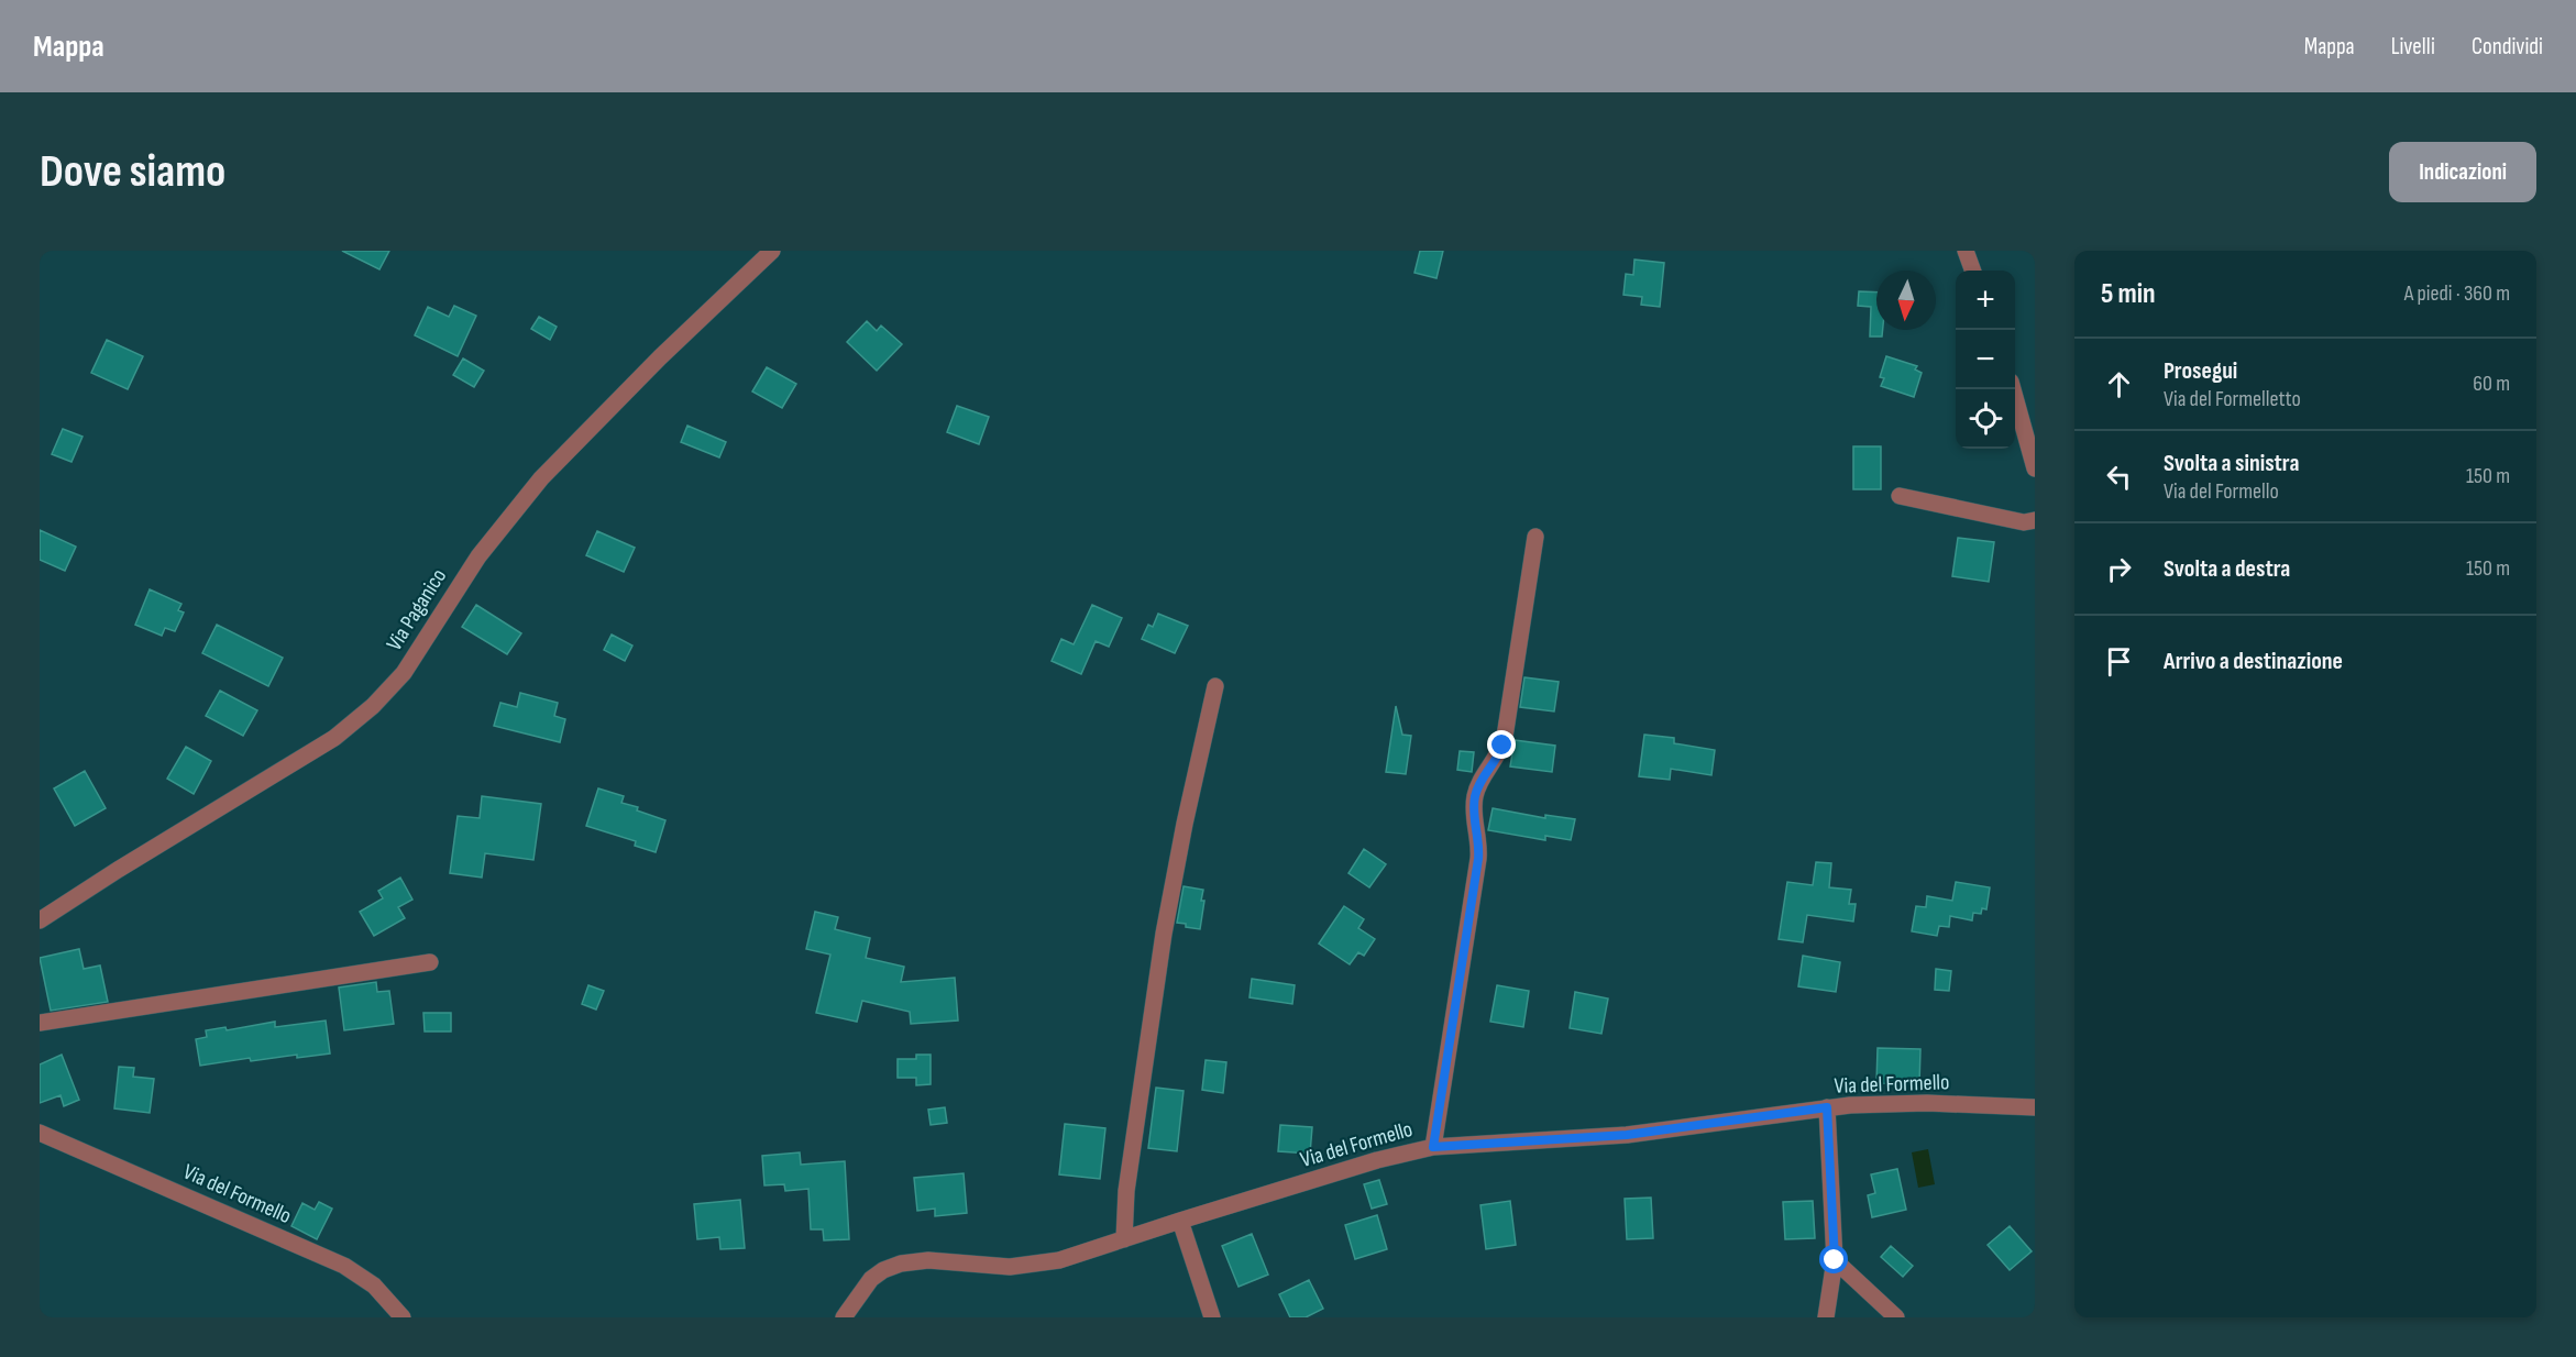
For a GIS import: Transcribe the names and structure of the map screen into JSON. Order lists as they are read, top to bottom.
{
  "streets": {
    "street": ["Via Paganico", "Via del Formello"]
  },
  "north": "bottom",
  "page": {
    "header": "Mappa",
    "nav": ["Mappa", "Livelli", "Condividi"],
    "buttons": "Indicazioni",
    "title": "Dove siamo",
    "heading": ["5 min", "A piedi · 360 m"],
    "map_buttons": ["+", "−"],
    "list": [
      ["Prosegui", "Via del Formelletto", "60 m"],
      ["Svolta a sinistra", "Via del Formello", "150 m"],
      ["Svolta a destra", "150 m"],
      "Arrivo a destinazione"
    ]
  }
}
